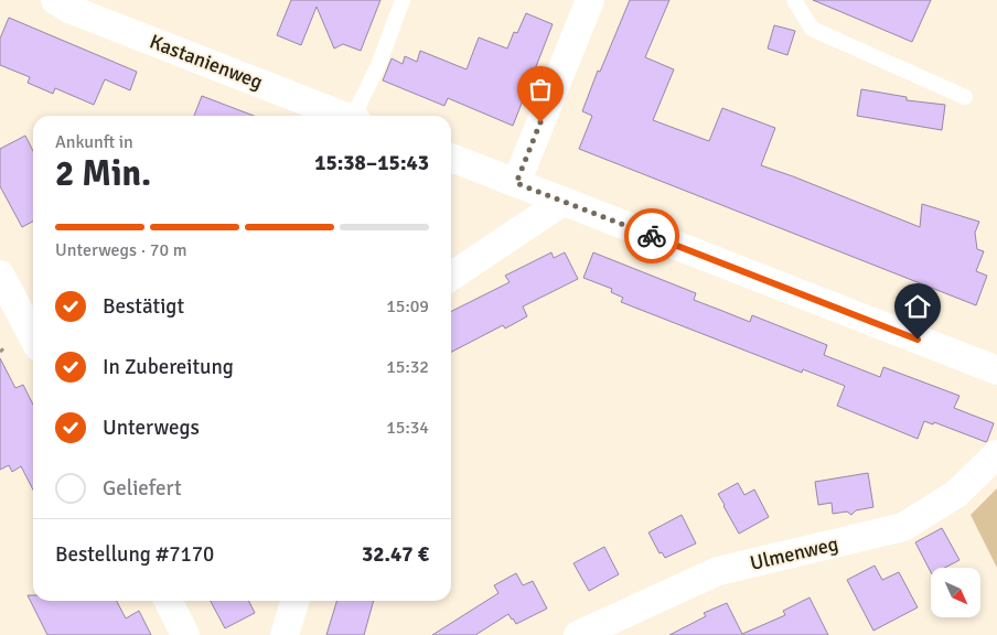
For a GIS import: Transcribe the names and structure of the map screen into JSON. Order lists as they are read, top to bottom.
{
  "streets": {
    "street": ["Kastanienweg", "Ulmenweg"]
  },
  "north": "bottom right",
  "page": {
    "heading": ["2 Min.", "Ankunft in", "15:38–15:43"],
    "panel": ["Bestellung #7170", "32.47 €"],
    "bar": "Unterwegs · 70 m",
    "list": [
      ["Bestätigt", "15:09"],
      ["In Zubereitung", "15:32"],
      ["Unterwegs", "15:34"],
      "Geliefert"
    ]
  }
}
